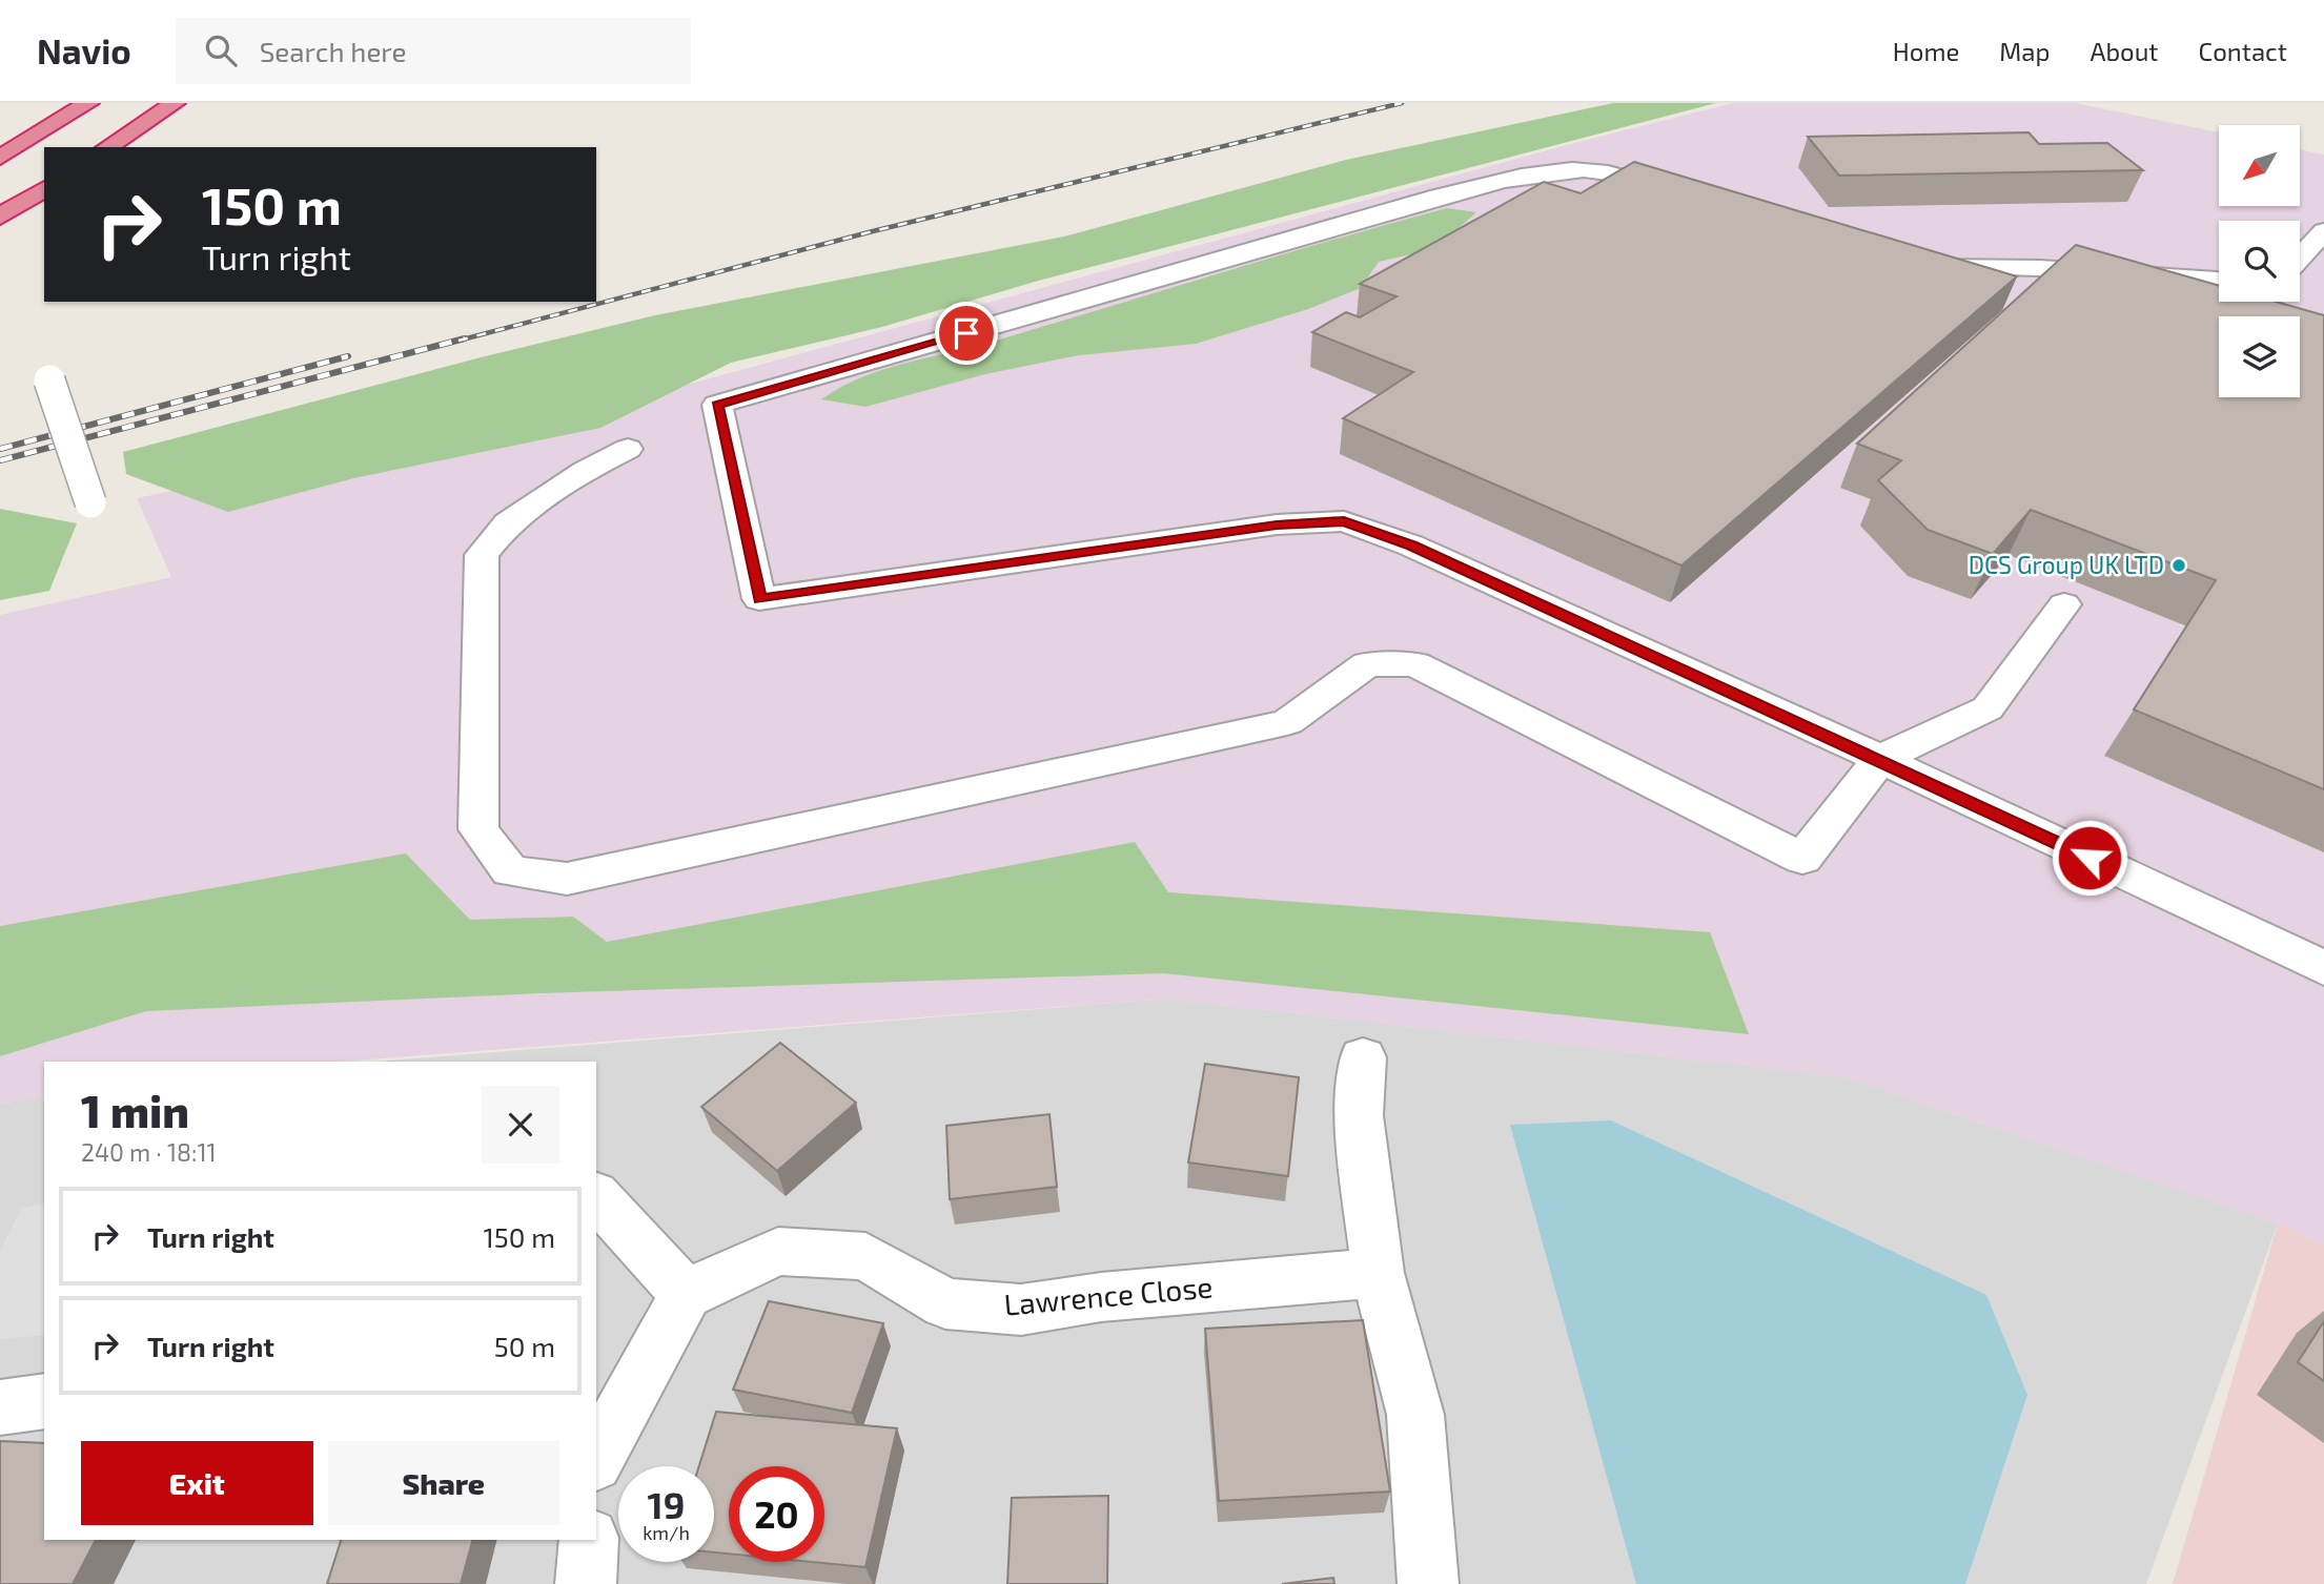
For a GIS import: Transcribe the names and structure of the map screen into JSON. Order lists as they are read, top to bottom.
{
  "streets": {
    "street": ["Lawrence Close"]
  },
  "places": ["DCS Group UK LTD"],
  "north": "bottom left",
  "page": {
    "header": "Navio",
    "search": "Search here",
    "nav": [
      "Home",
      "Map",
      "About",
      "Contact"
    ],
    "turn": ["150 m", "Turn right"],
    "heading": ["1 min", "240 m · 18:11"],
    "list": [
      {
        "name": "Turn right",
        "value": "150 m"
      },
      {
        "name": "Turn right",
        "value": "50 m"
      }
    ],
    "buttons": ["Exit", "Share"],
    "speed": "19 km/h",
    "limit": "20"
  }
}
